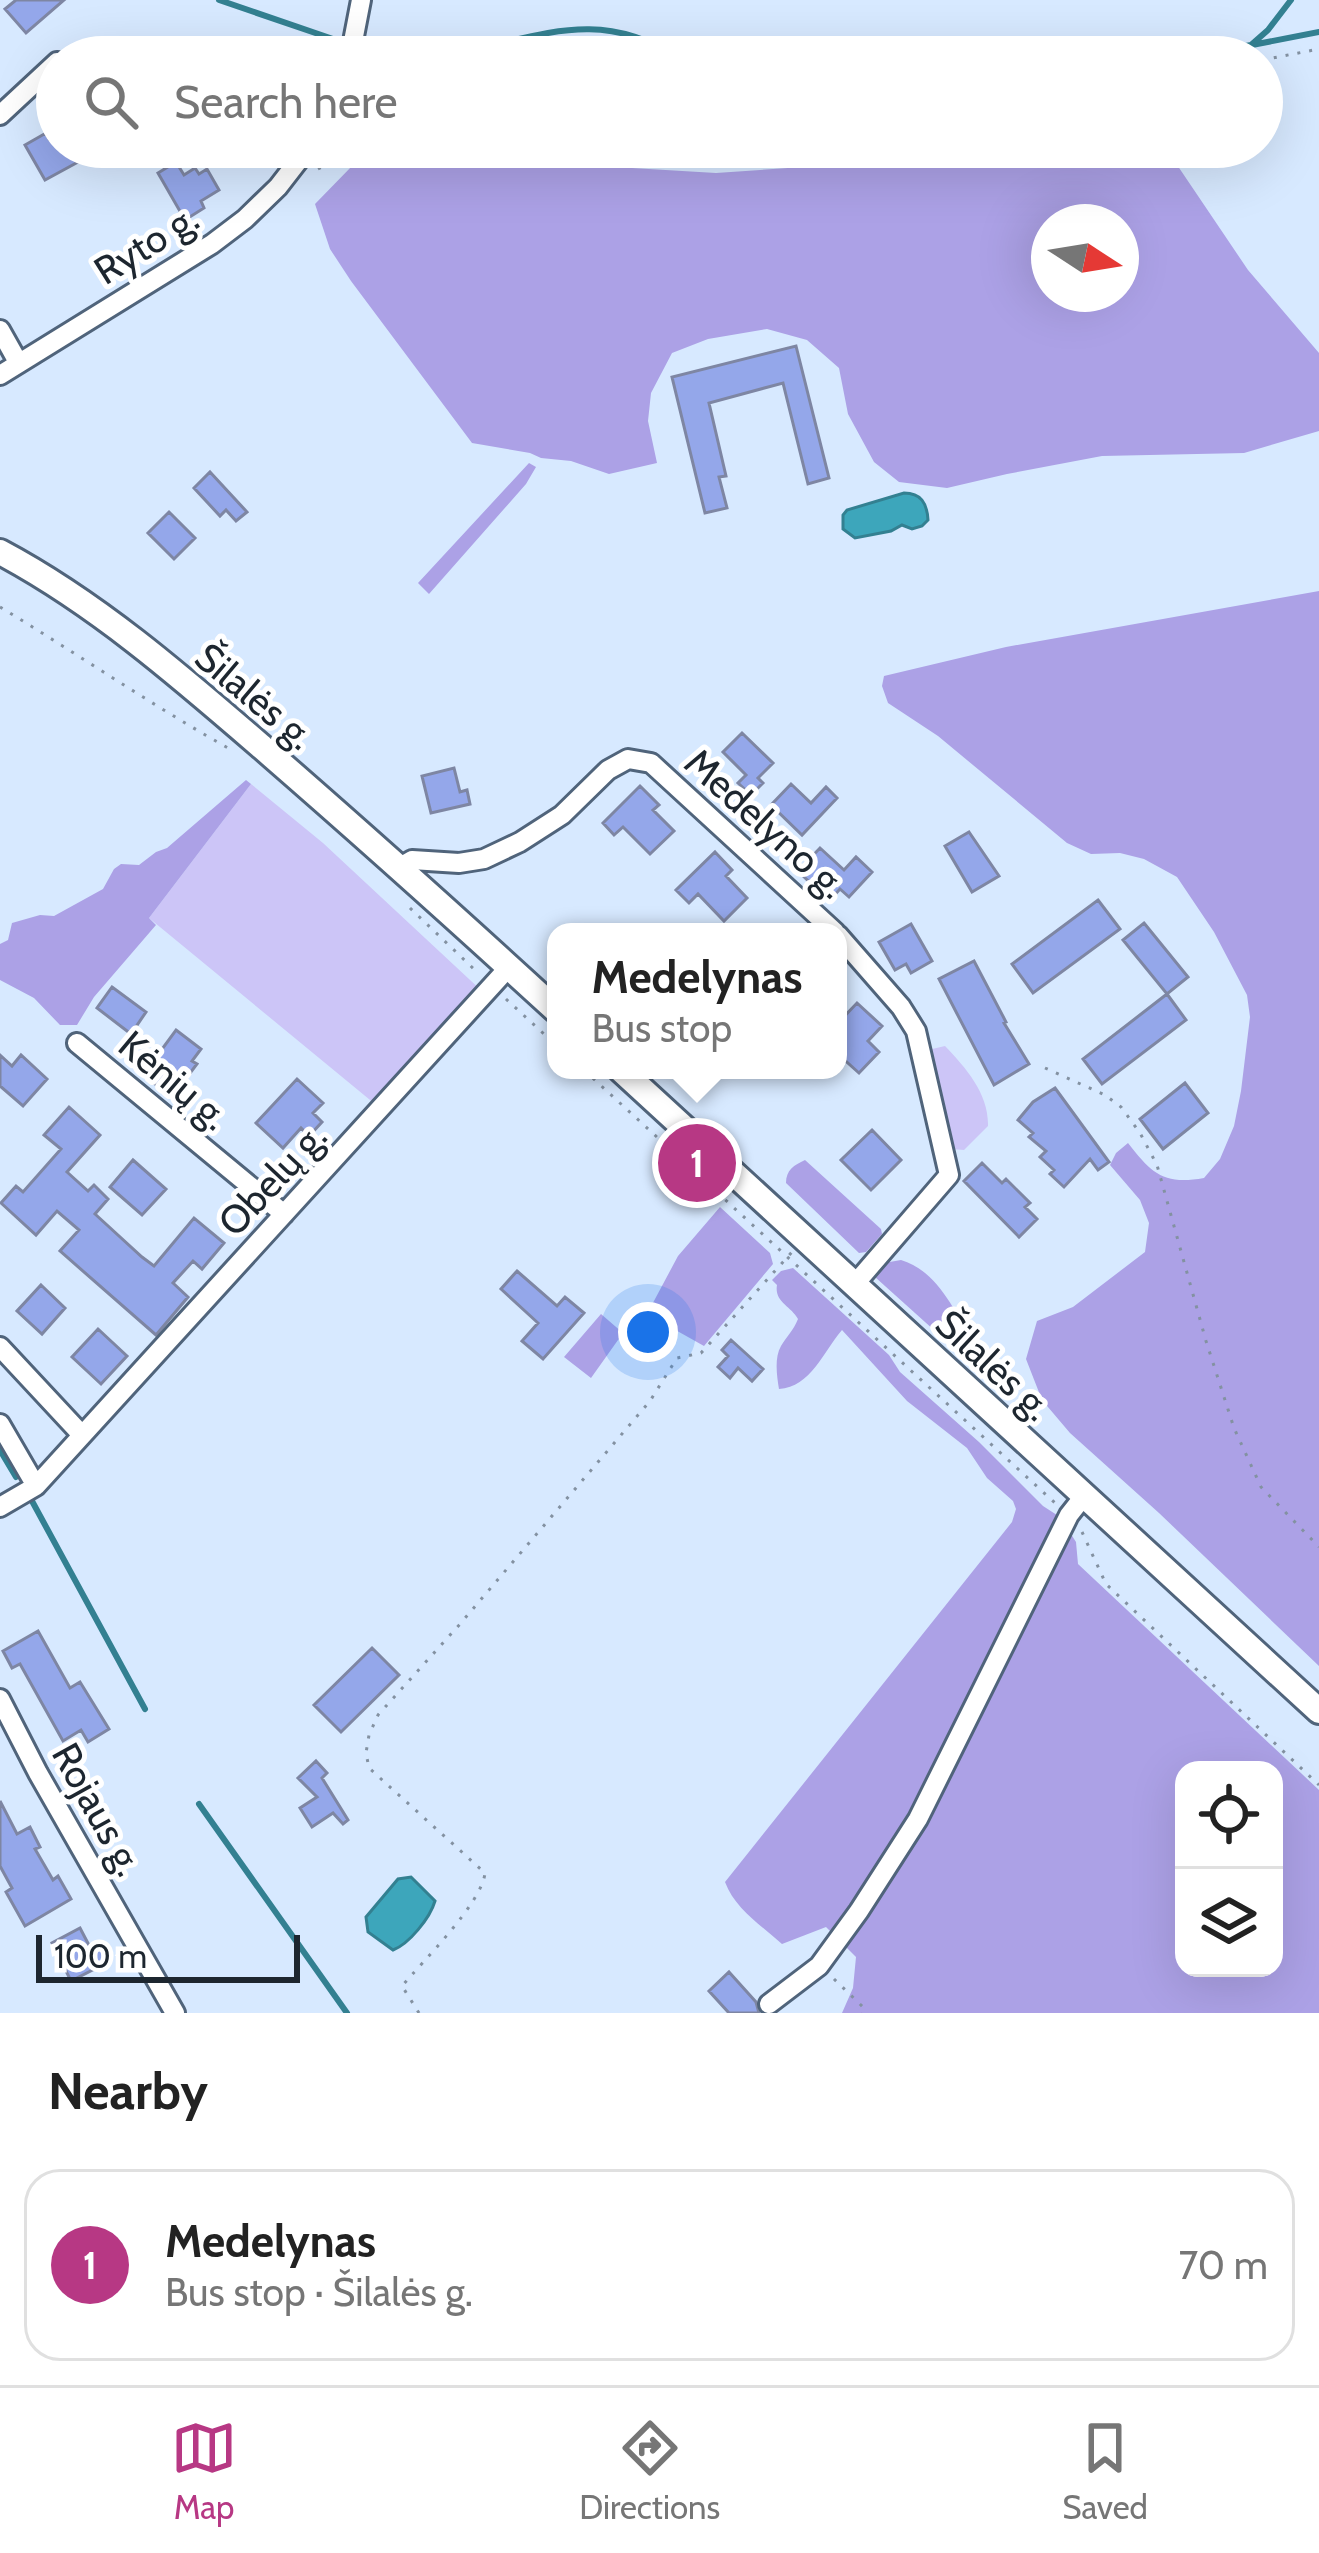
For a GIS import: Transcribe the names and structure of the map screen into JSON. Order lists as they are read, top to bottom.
{
  "streets": {
    "main road": ["Šilalės g."],
    "street": [
      "Ryto g.",
      "Medelyno g.",
      "Kėnių g.",
      "Obelų g.",
      "Rojaus g."
    ]
  },
  "crossings": [
    ["Šilalės g.", "Medelyno g."],
    ["Šilalės g.", "Obelų g."],
    ["Kėnių g.", "Obelų g."]
  ],
  "scale_bar": "100 m",
  "north": "right",
  "page": {
    "search": "Search here",
    "popup": ["Medelynas", "Bus stop"],
    "pins": "1",
    "scale": "100 m",
    "heading": "Nearby",
    "list": [
      {
        "mark": "1",
        "name": "Medelynas",
        "note": "Bus stop · Šilalės g.",
        "value": "70 m"
      }
    ],
    "nav": ["Map", "Directions", "Saved"]
  }
}
